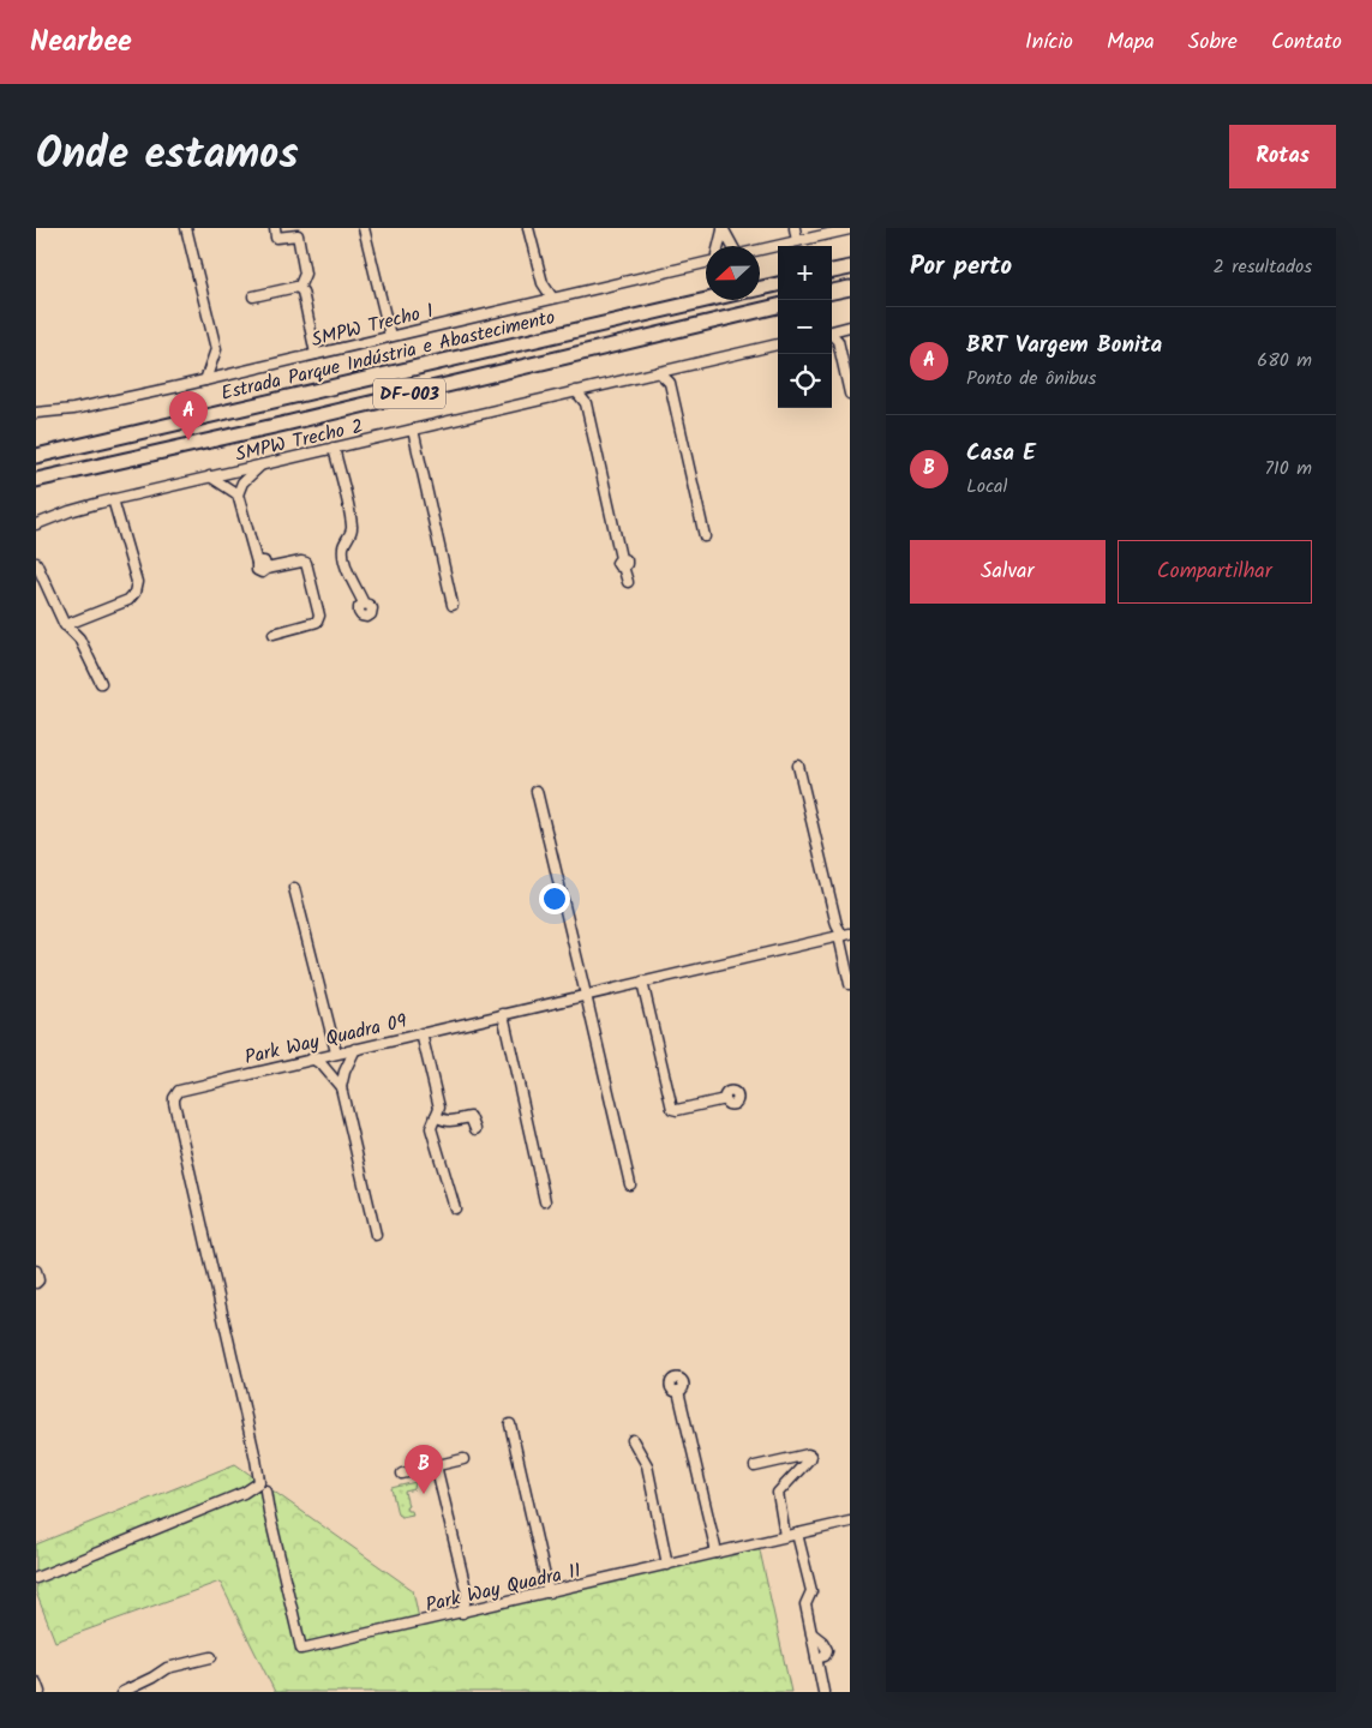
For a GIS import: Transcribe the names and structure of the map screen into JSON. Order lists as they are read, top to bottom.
{
  "streets": {
    "highway": ["Estrada Parque Indústria e Abastecimento", "DF-003"],
    "street": [
      "SMPW Trecho 1",
      "SMPW Trecho 2",
      "Park Way Quadra 09",
      "Park Way Quadra 11"
    ]
  },
  "crossings": [
    ["Park Way Quadra 09", "Park Way Quadra 11"]
  ],
  "north": "left",
  "page": {
    "header": "Nearbee",
    "nav": [
      "Início",
      "Mapa",
      "Sobre",
      "Contato"
    ],
    "title": "Onde estamos",
    "buttons": [
      "Rotas",
      ["Salvar", "Compartilhar"]
    ],
    "heading": ["Por perto", "2 resultados"],
    "map_buttons": ["+", "−"],
    "list": [
      {
        "mark": "A",
        "name": "BRT Vargem Bonita",
        "note": "Ponto de ônibus",
        "value": "680 m"
      },
      {
        "mark": "B",
        "name": "Casa E",
        "note": "Local",
        "value": "710 m"
      }
    ],
    "pins": ["A", "B"]
  }
}
